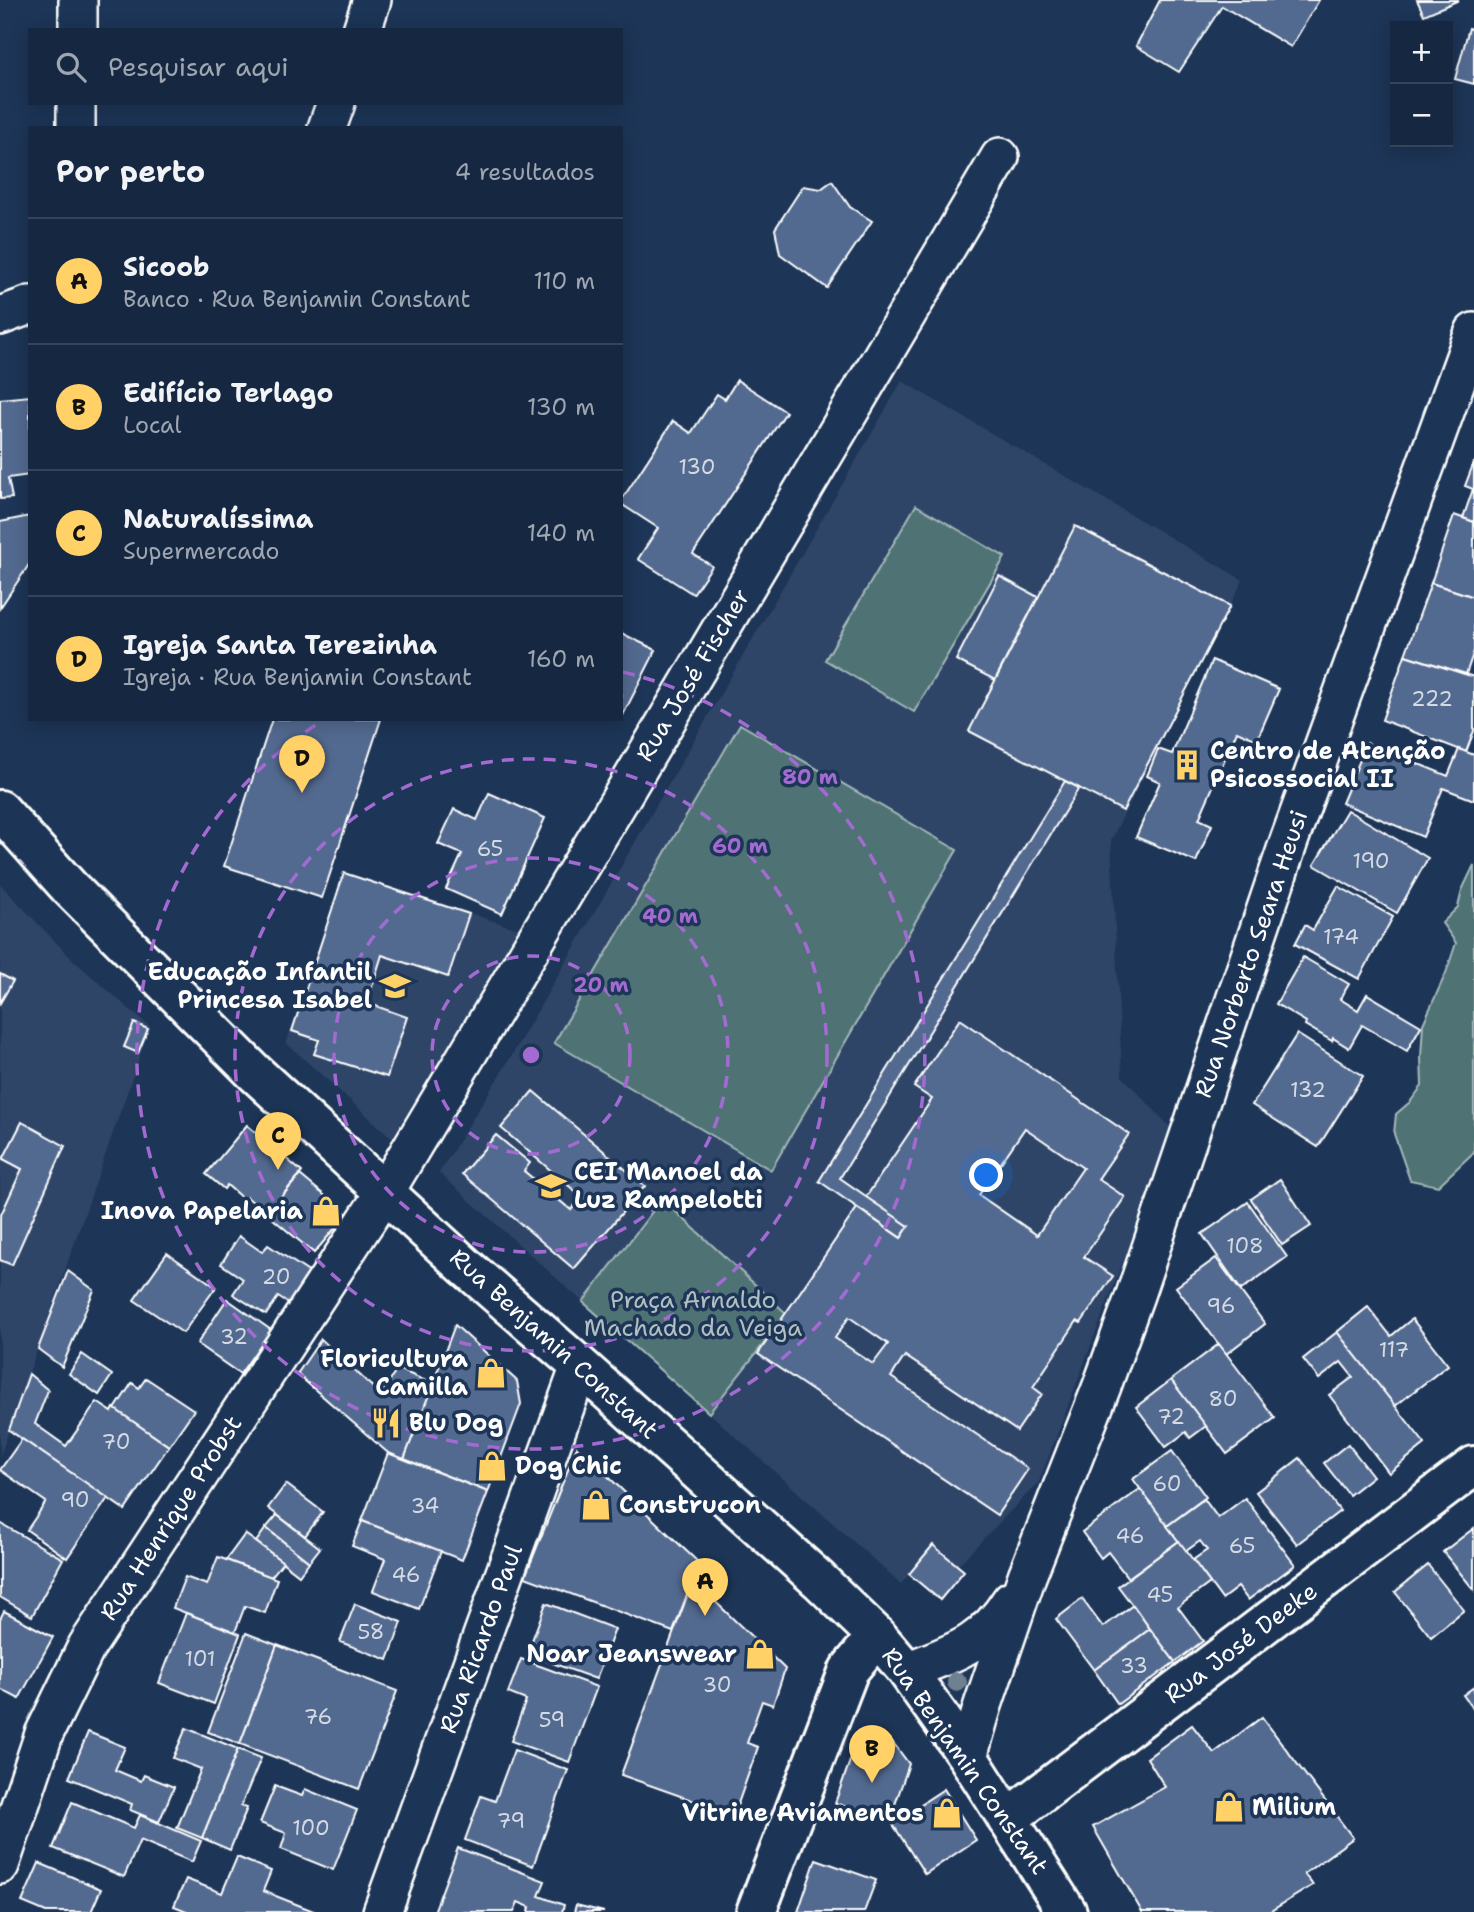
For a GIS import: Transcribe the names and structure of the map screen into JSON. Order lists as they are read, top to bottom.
{
  "streets": {
    "main road": ["Rua Benjamin Constant", "Rua José Deeke"],
    "street": [
      "Rua José Fischer",
      "Rua Norberto Seara Heusi",
      "Rua Henrique Probst",
      "Rua Ricardo Paul"
    ]
  },
  "crossings": [
    ["Rua José Fischer", "Rua Benjamin Constant"],
    ["Rua José Fischer", "Rua Henrique Probst"],
    ["Rua Norberto Seara Heusi", "Rua Benjamin Constant"],
    ["Rua Benjamin Constant", "Rua Henrique Probst"],
    ["Rua Benjamin Constant", "Rua Ricardo Paul"],
    ["Rua Benjamin Constant", "Rua José Deeke"]
  ],
  "parks": ["Praça Arnaldo Machado da Veiga"],
  "places": {
    "building": ["Centro de Atenção Psicossocial II"],
    "school or university": ["Educação Infantil Princesa Isabel", "CEI Manoel da Luz Rampelotti"],
    "shop": [
      "Inova Papelaria",
      "Floricultura Camilla",
      "Dog Chic",
      "Construcon",
      "Noar Jeanswear",
      "Milium",
      "Vitrine Aviamentos"
    ],
    "restaurant": ["Blu Dog"]
  },
  "house_numbers": [
    "130",
    "222",
    "65",
    "190",
    "174",
    "132",
    "108",
    "20",
    "96",
    "32",
    "117",
    "80",
    "72",
    "70",
    "60",
    "90",
    "34",
    "46",
    "65",
    "46",
    "45",
    "58",
    "101",
    "33",
    "30",
    "76",
    "59",
    "79",
    "100"
  ],
  "page": {
    "map_buttons": ["+", "−"],
    "search": "Pesquisar aqui",
    "heading": ["Por perto", "4 resultados"],
    "list": [
      {
        "mark": "A",
        "name": "Sicoob",
        "note": "Banco · Rua Benjamin Constant",
        "value": "110 m"
      },
      {
        "mark": "B",
        "name": "Edifício Terlago",
        "note": "Local",
        "value": "130 m"
      },
      {
        "mark": "C",
        "name": "Naturalíssima",
        "note": "Supermercado",
        "value": "140 m"
      },
      {
        "mark": "D",
        "name": "Igreja Santa Terezinha",
        "note": "Igreja · Rua Benjamin Constant",
        "value": "160 m"
      }
    ],
    "pins": [
      "D",
      "C",
      "A",
      "B"
    ]
  },
  "rings": [
    "80 m",
    "60 m",
    "40 m",
    "20 m"
  ]
}
